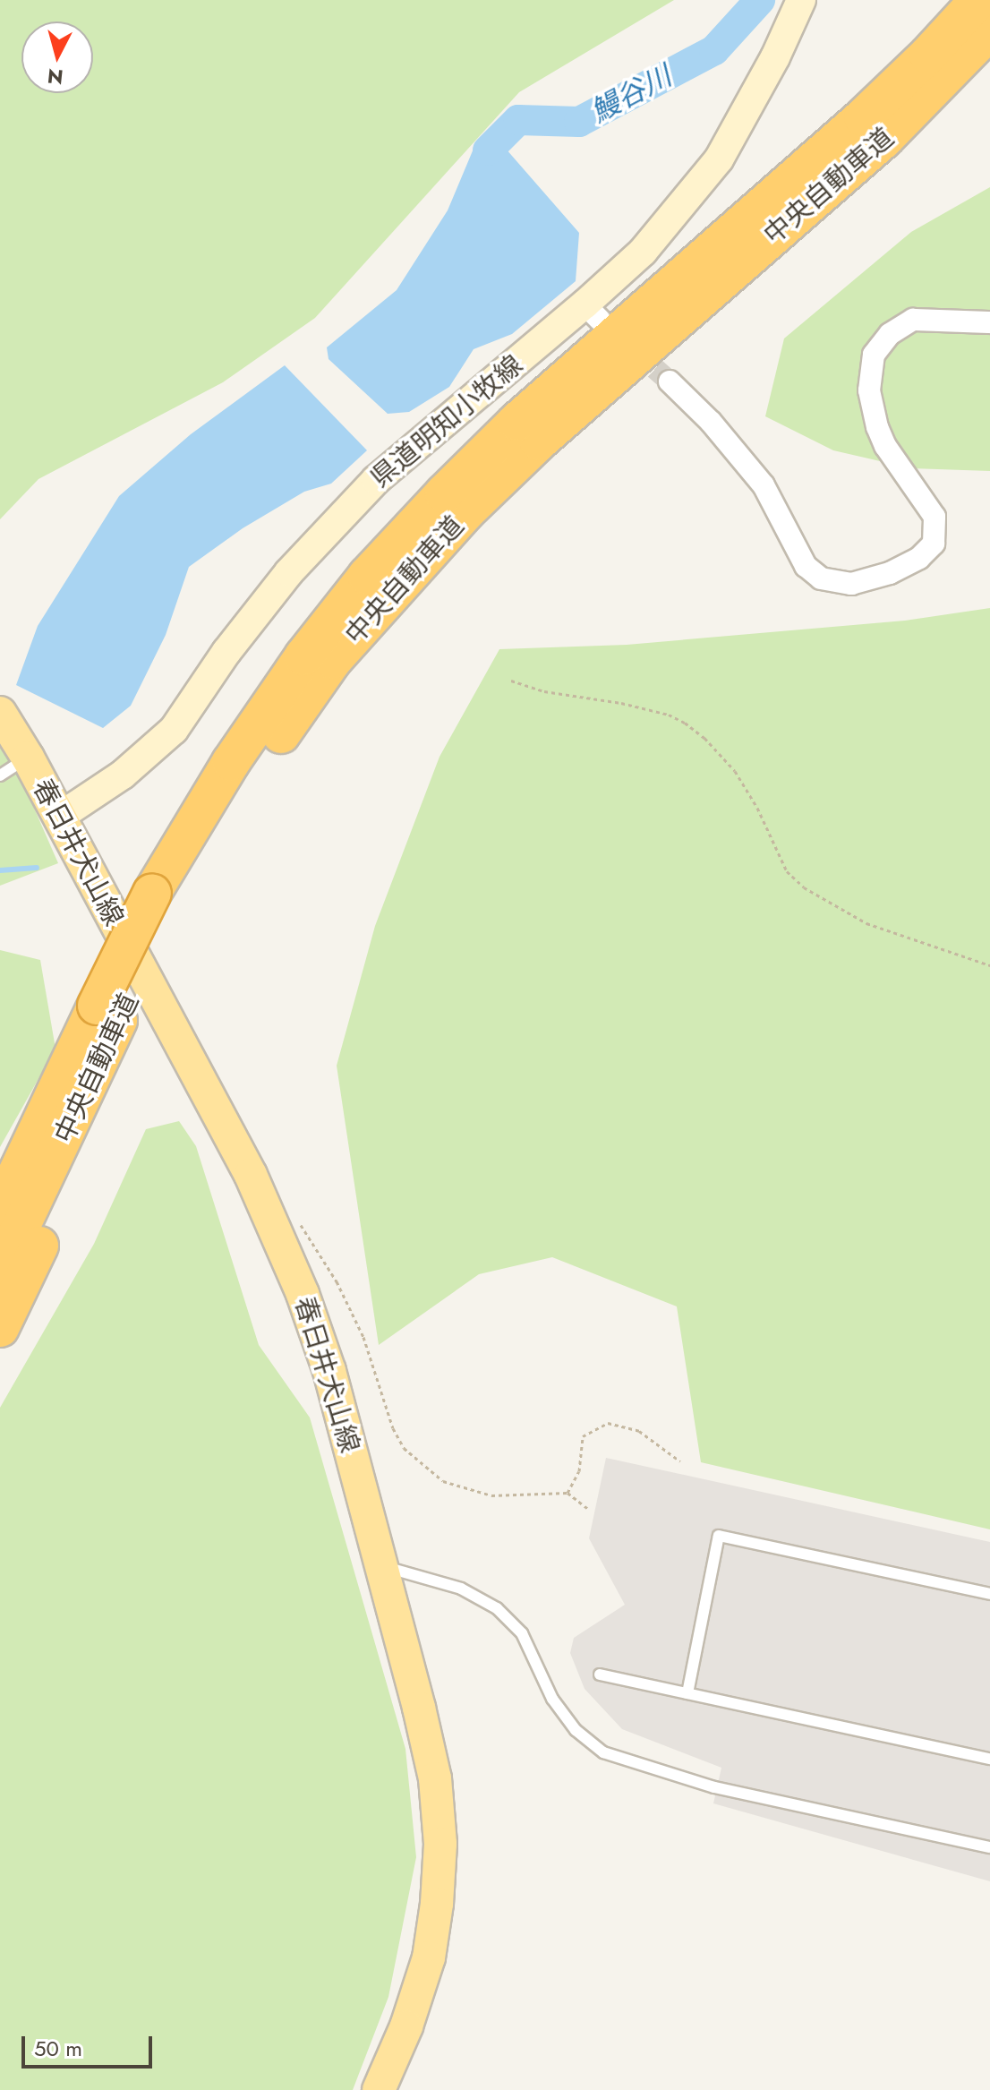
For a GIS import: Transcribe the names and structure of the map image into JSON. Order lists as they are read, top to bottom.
{
  "streets": {
    "highway": ["中央自動車道"],
    "main road": ["県道明知小牧線", "春日井犬山線"]
  },
  "crossings": [
    ["県道明知小牧線", "春日井犬山線"]
  ],
  "water": ["鰻谷川"],
  "scale_bar": "50 m",
  "north": "bottom"
}
